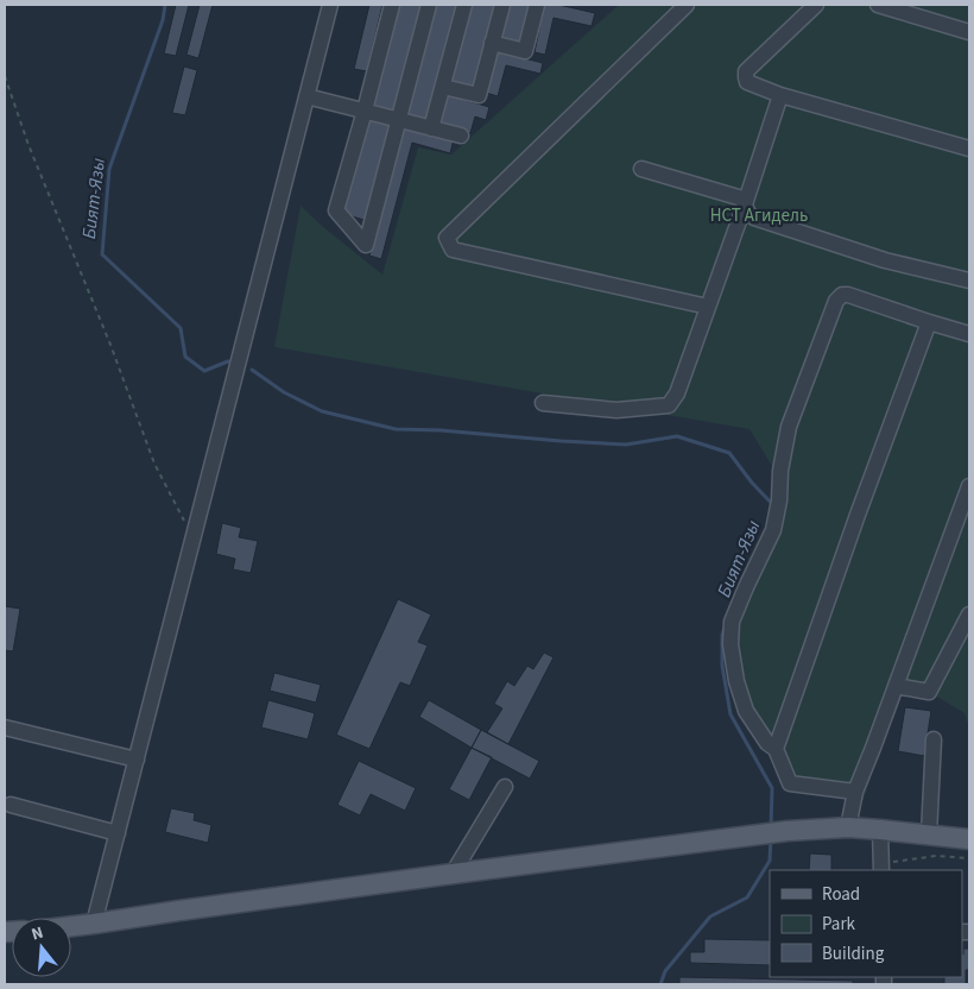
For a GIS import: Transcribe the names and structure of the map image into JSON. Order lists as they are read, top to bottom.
{
  "water": ["Бият-Язы"],
  "parks": ["НСТ Агидель"],
  "legend": ["Road", "Park", "Building"],
  "north": "top"
}
